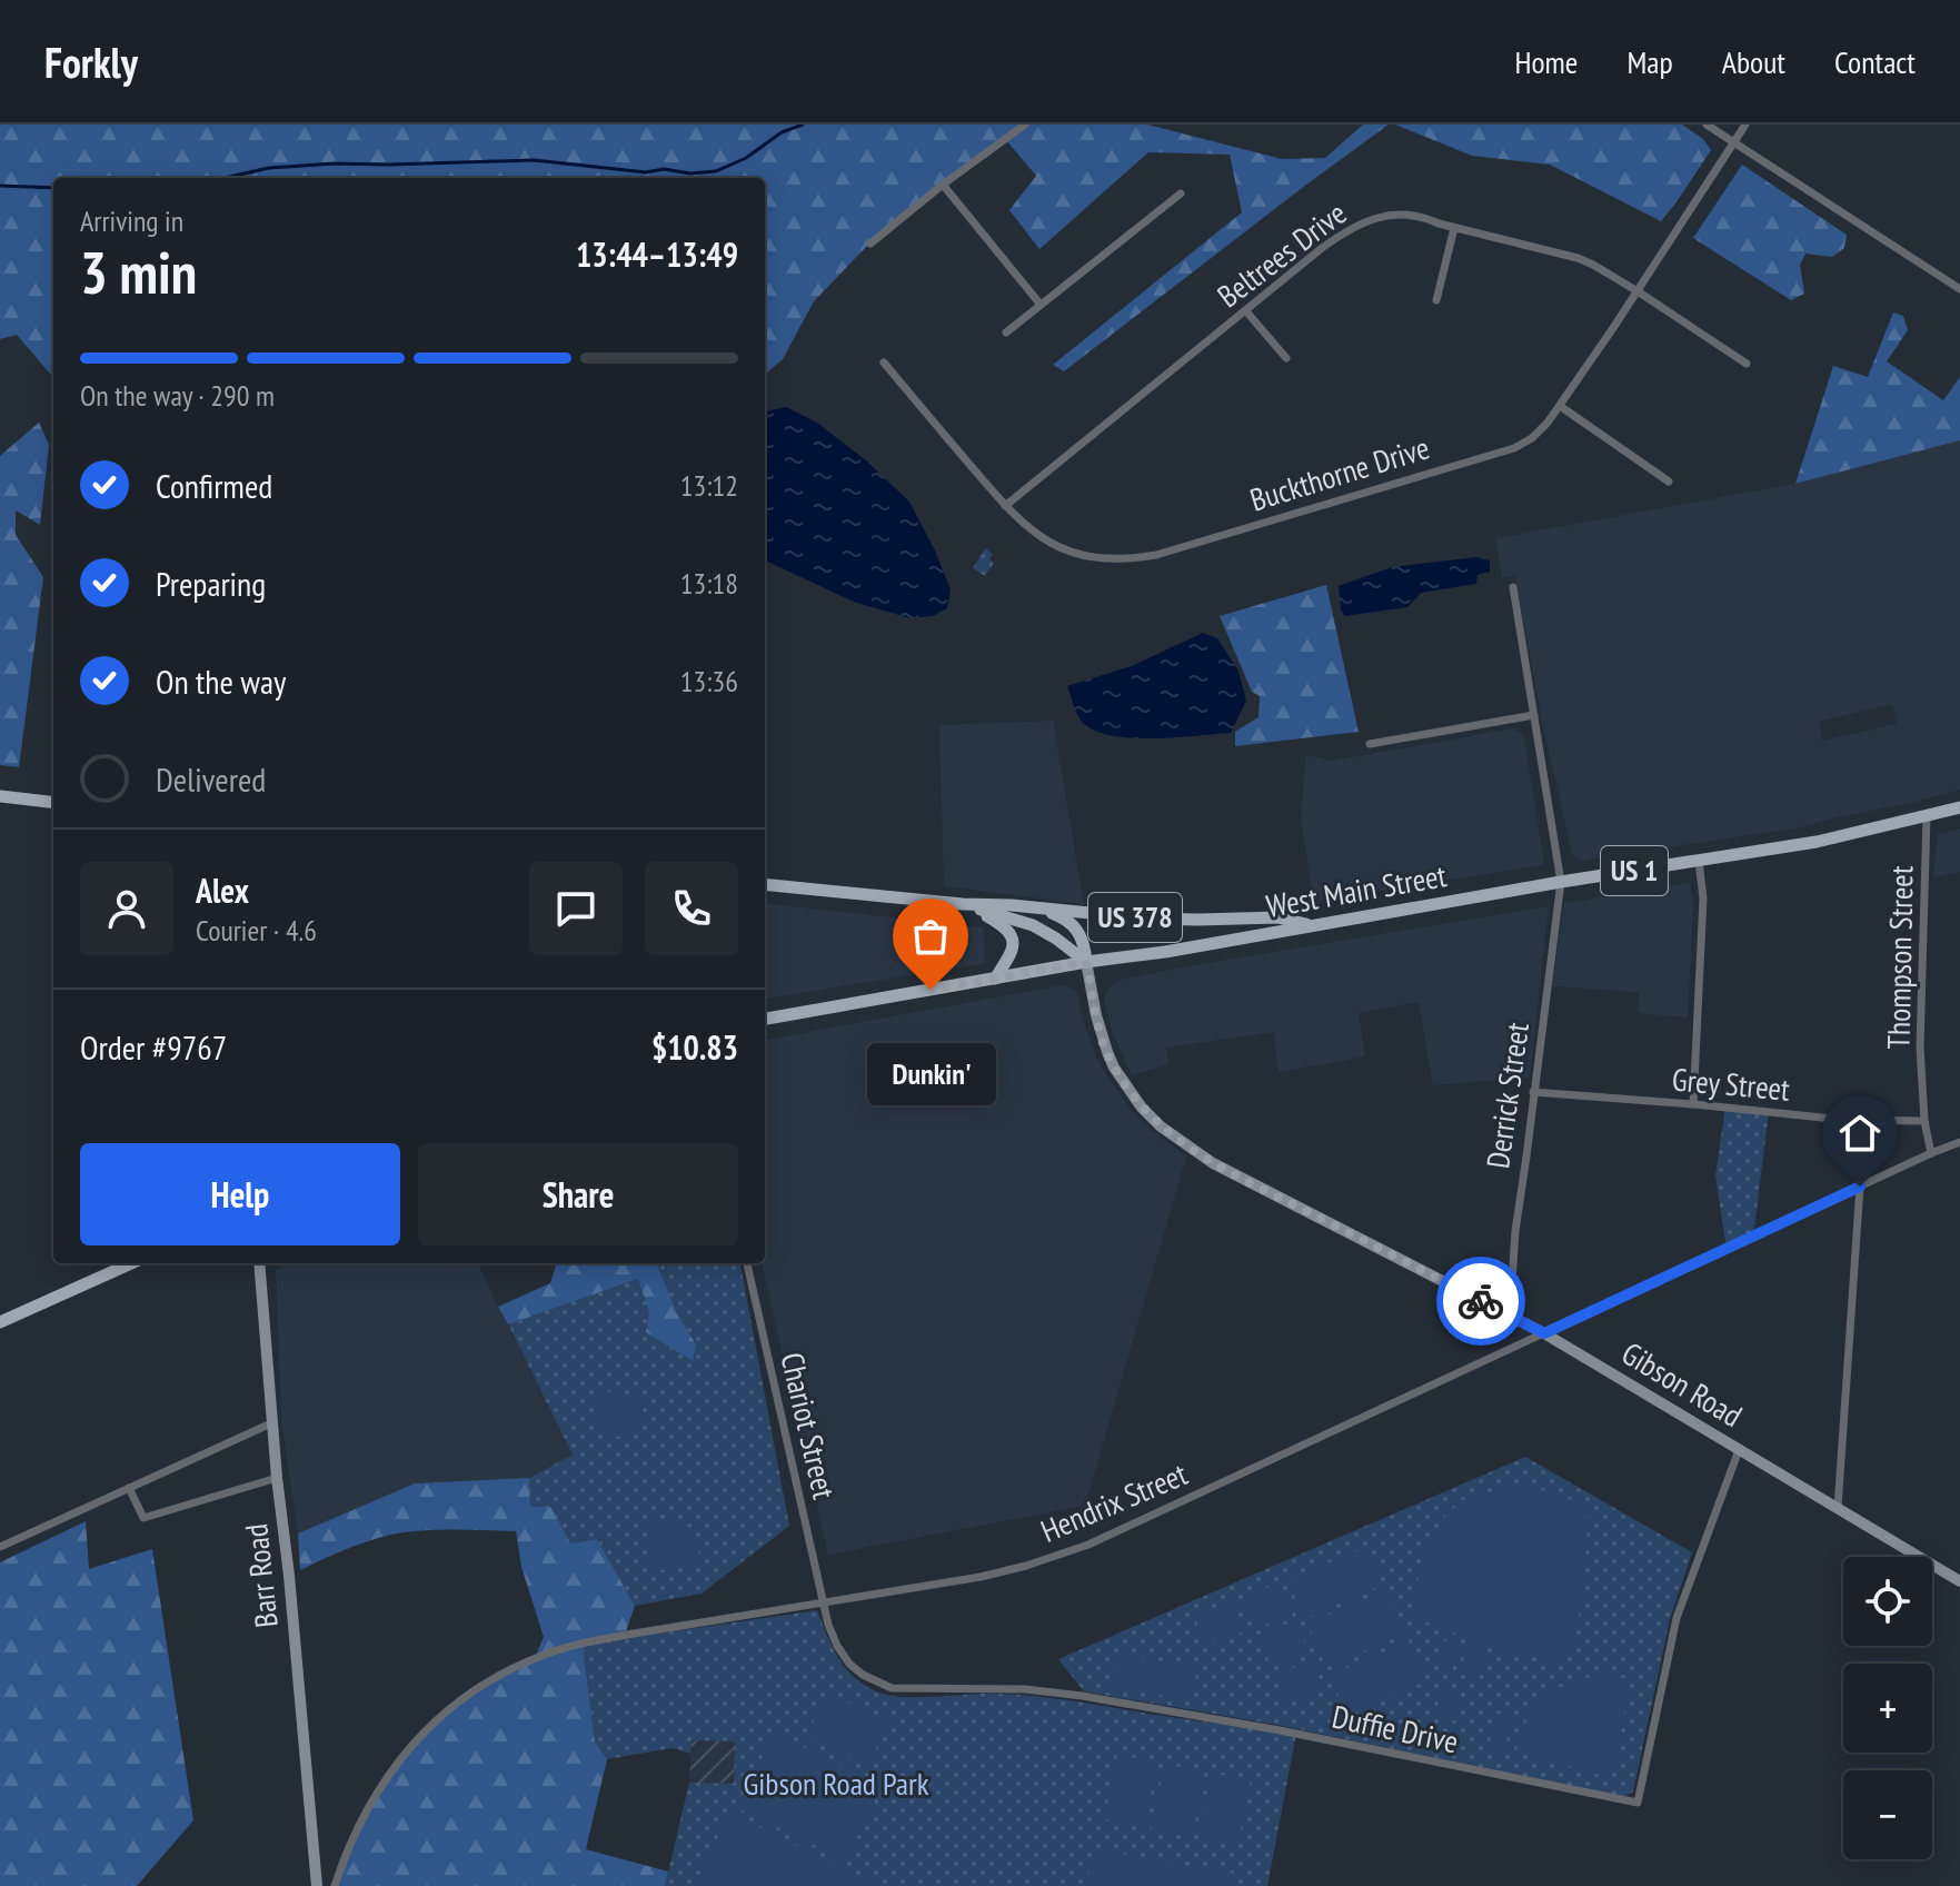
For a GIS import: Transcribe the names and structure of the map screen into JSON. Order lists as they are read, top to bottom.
{
  "streets": {
    "main road": ["US 1", "West Main Street", "US 378"],
    "street": [
      "Beltrees Drive",
      "Buckthorne Drive",
      "Thompson Street",
      "Grey Street",
      "Derrick Street",
      "Gibson Road",
      "Chariot Street",
      "Hendrix Street",
      "Barr Road",
      "Duffie Drive"
    ]
  },
  "crossings": [
    ["Beltrees Drive", "Buckthorne Drive"],
    ["West Main Street", "US 378"],
    ["West Main Street", "Thompson Street"],
    ["West Main Street", "Derrick Street"],
    ["West Main Street", "Gibson Road"],
    ["US 378", "Gibson Road"],
    ["Thompson Street", "Grey Street"],
    ["Thompson Street", "Hendrix Street"],
    ["Grey Street", "Derrick Street"],
    ["Derrick Street", "Gibson Road"],
    ["Gibson Road", "Hendrix Street"],
    ["Gibson Road", "Duffie Drive"],
    ["Chariot Street", "Hendrix Street"],
    ["Chariot Street", "Duffie Drive"],
    ["Hendrix Street", "Duffie Drive"]
  ],
  "parks": ["Gibson Road Park"],
  "places": ["Dunkin'"],
  "page": {
    "header": "Forkly",
    "nav": [
      "Home",
      "Map",
      "About",
      "Contact"
    ],
    "heading": ["3 min", "Arriving in", "13:44–13:49"],
    "panel": [
      "Alex",
      "Courier · 4.6",
      "Order #9767",
      "$10.83"
    ],
    "bar": "On the way · 290 m",
    "list": [
      ["Confirmed", "13:12"],
      ["Preparing", "13:18"],
      ["On the way", "13:36"],
      "Delivered"
    ],
    "bubble": "Dunkin'",
    "buttons": ["Help", "Share"],
    "map_buttons": ["+", "−"]
  }
}
